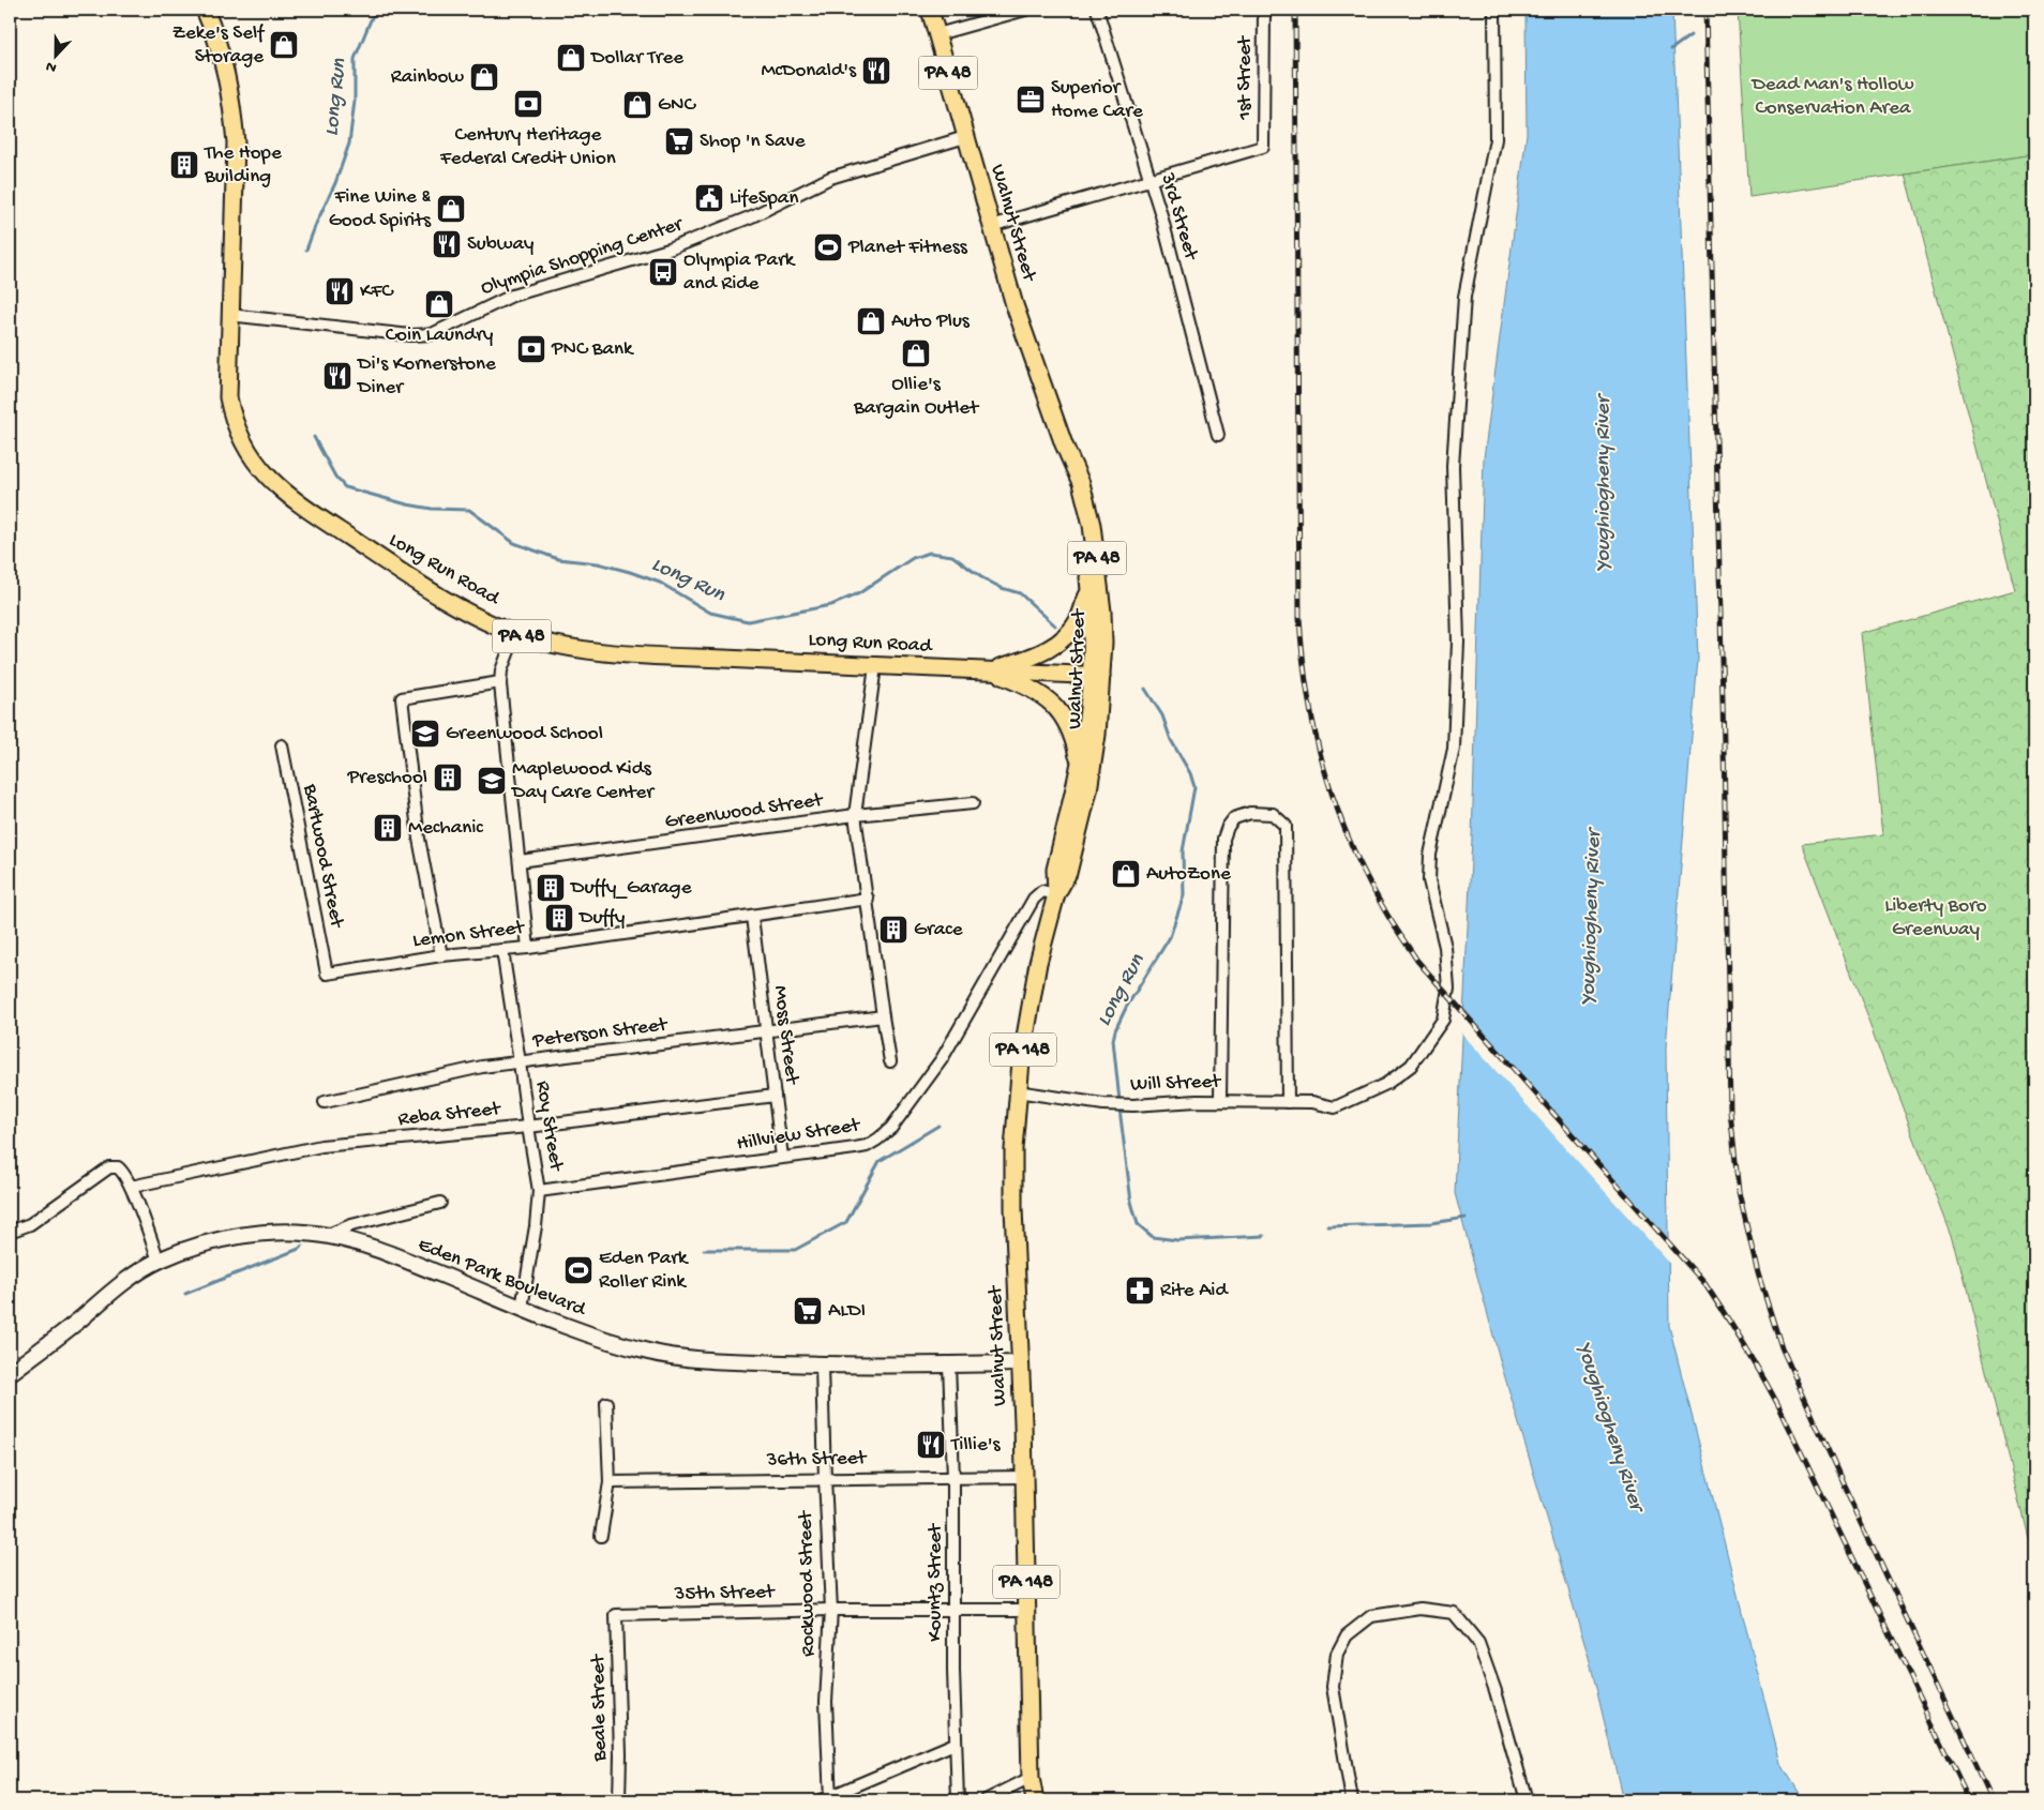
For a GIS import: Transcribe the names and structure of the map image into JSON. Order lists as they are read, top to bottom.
{
  "streets": {
    "main road": [
      "PA 48",
      "Walnut Street",
      "Long Run Road",
      "PA 148",
      "Eden Park Boulevard"
    ],
    "street": [
      "1st Street",
      "3rd Street",
      "Olympia Shopping Center",
      "Greenwood Street",
      "Bartwood Street",
      "Lemon Street",
      "Peterson Street",
      "Moss Street",
      "Will Street",
      "Reba Street",
      "Roy Street",
      "Hillview Street",
      "36th Street",
      "Kountz Street",
      "Rockwood Street",
      "35th Street",
      "Beale Street"
    ]
  },
  "crossings": [
    ["PA 48", "Walnut Street"],
    ["PA 48", "Long Run Road"],
    ["1st Street", "3rd Street"],
    ["Walnut Street", "Olympia Shopping Center"],
    ["Walnut Street", "Long Run Road"],
    ["Walnut Street", "Will Street"],
    ["Walnut Street", "Hillview Street"],
    ["Walnut Street", "Eden Park Boulevard"],
    ["Walnut Street", "36th Street"],
    ["Walnut Street", "35th Street"],
    ["Olympia Shopping Center", "Long Run Road"],
    ["Bartwood Street", "Lemon Street"],
    ["Lemon Street", "Moss Street"],
    ["Lemon Street", "Roy Street"],
    ["Peterson Street", "Moss Street"],
    ["Peterson Street", "Roy Street"],
    ["Moss Street", "Reba Street"],
    ["Moss Street", "Hillview Street"],
    ["Reba Street", "Roy Street"],
    ["Roy Street", "Hillview Street"],
    ["Roy Street", "Eden Park Boulevard"],
    ["Eden Park Boulevard", "Kountz Street"],
    ["Eden Park Boulevard", "Rockwood Street"],
    ["36th Street", "Kountz Street"],
    ["36th Street", "Rockwood Street"],
    ["Kountz Street", "35th Street"],
    ["Rockwood Street", "35th Street"],
    ["35th Street", "Beale Street"]
  ],
  "water": ["Long Run", "Youghiogheny River"],
  "parks": ["Dead Man's Hollow Conservation Area", "Liberty Boro Greenway"],
  "places": {
    "shop": [
      "Zeke's Self Storage",
      "Dollar Tree",
      "Rainbow",
      "GNC",
      "Fine Wine & Good Spirits",
      "Coin Laundry",
      "Auto Plus",
      "Ollie's Bargain Outlet",
      "AutoZone"
    ],
    "restaurant": [
      "McDonald's",
      "Subway",
      "KFC",
      "Di's Kornerstone Diner",
      "Tillie's"
    ],
    "office": ["Superior Home Care"],
    "bank": ["Century Heritage Federal Credit Union", "PNC Bank"],
    "supermarket": ["Shop 'n Save", "ALDI"],
    "building": [
      "The Hope Building",
      "Preschool",
      "Mechanic",
      "Duffy_Garage",
      "Duffy",
      "Grace"
    ],
    "public building": ["LifeSpan"],
    "sports": ["Planet Fitness", "Eden Park Roller Rink"],
    "bus stop": ["Olympia Park and Ride"],
    "school or university": ["Greenwood School", "Maplewood Kids Day Care Center"],
    "pharmacy": ["Rite Aid"]
  },
  "north": "bottom"
}
